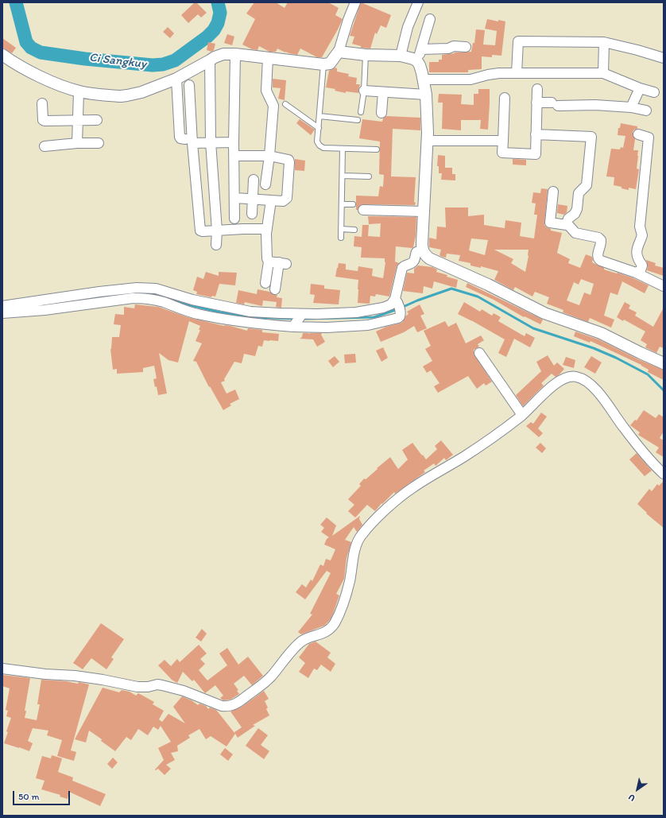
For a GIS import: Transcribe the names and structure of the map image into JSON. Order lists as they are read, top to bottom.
{
  "water": ["Ci Sangkuy"],
  "scale_bar": "50 m",
  "north": "bottom left"
}
